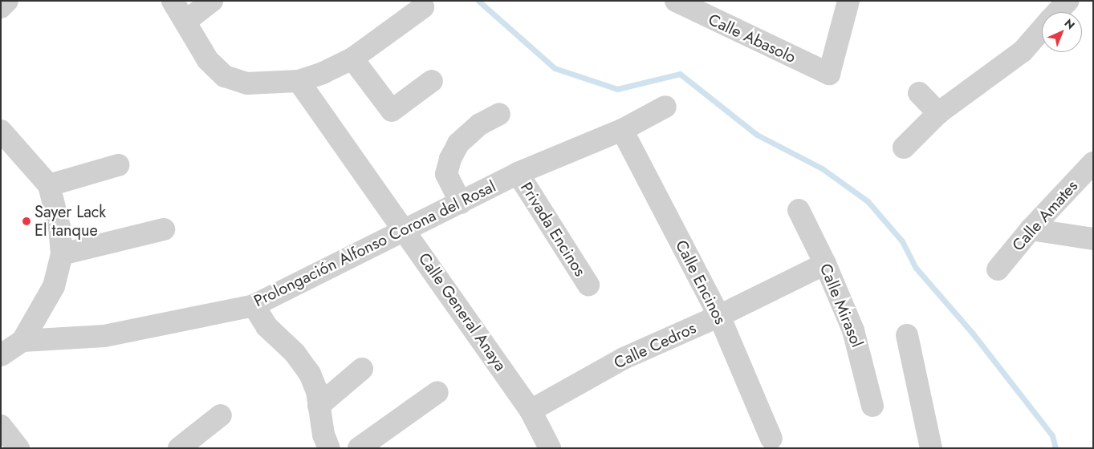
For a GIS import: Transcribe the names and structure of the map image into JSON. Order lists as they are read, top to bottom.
{
  "streets": {
    "street": [
      "Calle Abasolo",
      "Calle Amates",
      "Privada Encinos",
      "Prolongación Alfonso Corona del Rosal",
      "Calle Encinos",
      "Calle Mirasol",
      "Calle General Anaya",
      "Calle Cedros"
    ]
  },
  "crossings": [
    ["Privada Encinos", "Prolongación Alfonso Corona del Rosal"],
    ["Prolongación Alfonso Corona del Rosal", "Calle Encinos"],
    ["Prolongación Alfonso Corona del Rosal", "Calle General Anaya"],
    ["Calle Encinos", "Calle Cedros"],
    ["Calle Mirasol", "Calle Cedros"],
    ["Calle General Anaya", "Calle Cedros"]
  ],
  "places": ["Sayer Lack El tanque"],
  "north": "top right"
}
